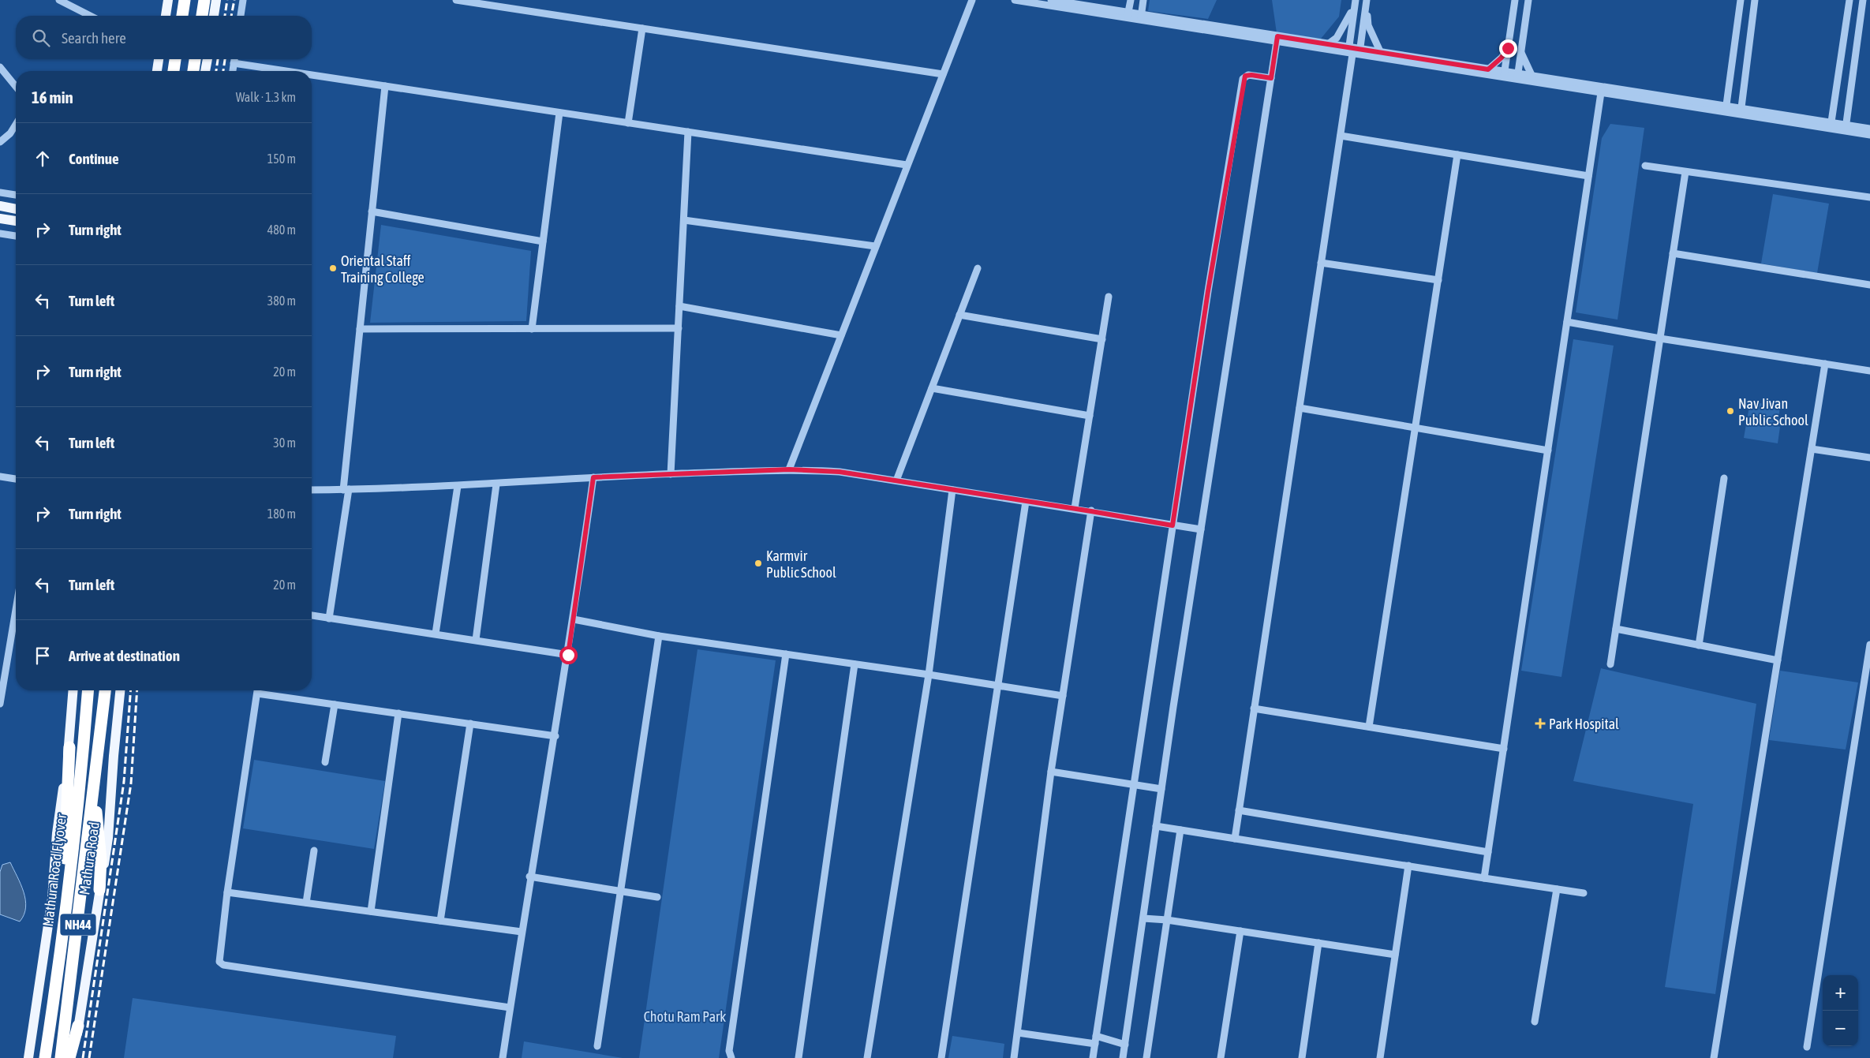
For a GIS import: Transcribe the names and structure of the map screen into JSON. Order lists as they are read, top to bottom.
{
  "streets": {
    "highway": ["Mathura Road", "Mathura Road Flyover", "NH44"]
  },
  "crossings": [
    ["Mathura Road", "NH44"]
  ],
  "parks": ["Chotu Ram Park"],
  "places": {
    "other": ["Oriental Staff Training College", "Nav Jivan Public School", "Karmvir Public School"],
    "health": ["Park Hospital"]
  },
  "page": {
    "search": "Search here",
    "heading": ["16 min", "Walk · 1.3 km"],
    "list": [
      ["Continue", "150 m"],
      ["Turn right", "480 m"],
      ["Turn left", "380 m"],
      ["Turn right", "20 m"],
      ["Turn left", "30 m"],
      ["Turn right", "180 m"],
      ["Turn left", "20 m"],
      "Arrive at destination"
    ],
    "map_buttons": ["+", "−"]
  }
}
